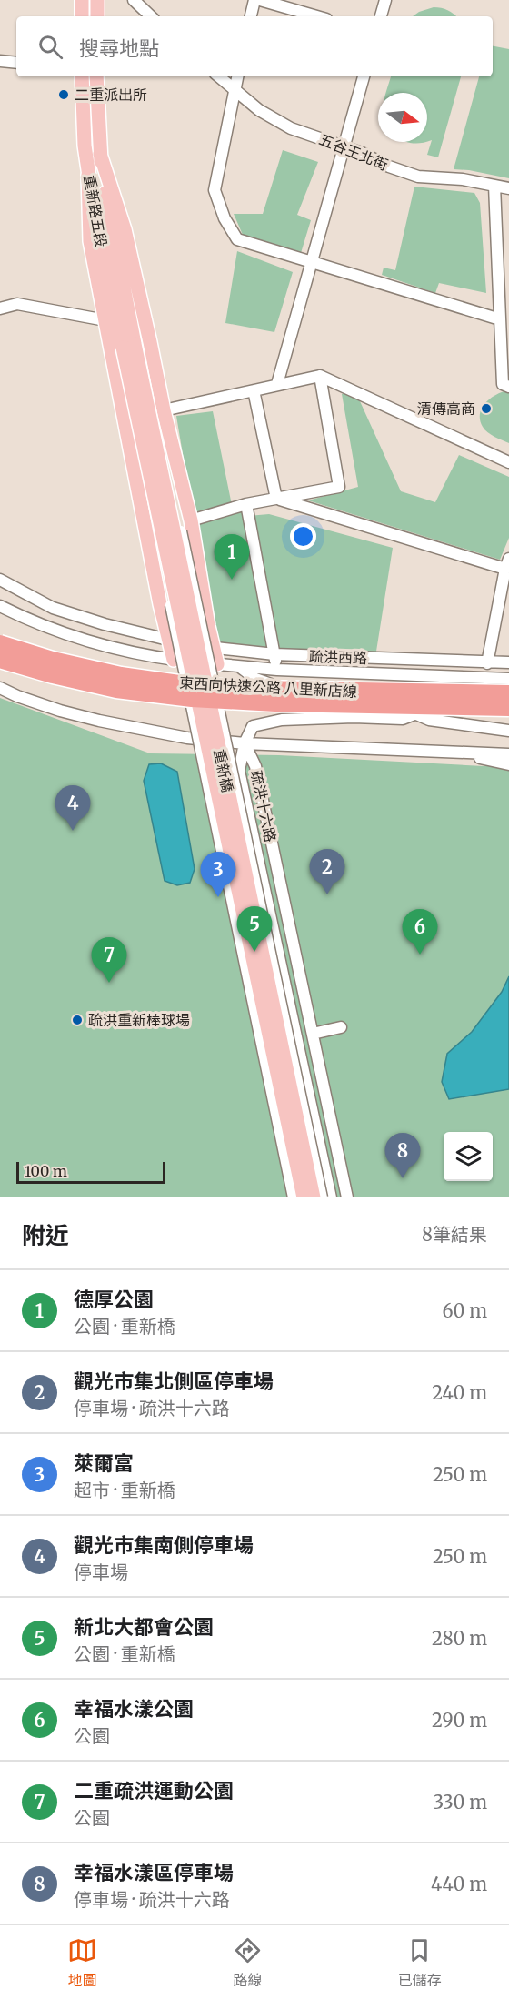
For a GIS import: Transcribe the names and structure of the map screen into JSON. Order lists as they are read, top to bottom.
{
  "streets": {
    "highway": ["東西向快速公路 八里新店線"],
    "main road": ["重新路五段", "重新橋"],
    "street": ["五谷王北街", "疏洪西路", "疏洪十六路"]
  },
  "crossings": [
    ["重新路五段", "重新橋"]
  ],
  "places": ["二重派出所", "清傳高商", "疏洪重新棒球場"],
  "scale_bar": "100 m",
  "north": "right",
  "page": {
    "search": "搜尋地點",
    "pins": [
      "1",
      "4",
      "2",
      "3",
      "5",
      "6",
      "7",
      "8"
    ],
    "scale": "100 m",
    "heading": ["附近", "8筆結果"],
    "list": [
      {
        "mark": "1",
        "name": "德厚公園",
        "note": "公園 · 重新橋",
        "value": "60 m"
      },
      {
        "mark": "2",
        "name": "觀光市集北側區停車場",
        "note": "停車場 · 疏洪十六路",
        "value": "240 m"
      },
      {
        "mark": "3",
        "name": "萊爾富",
        "note": "超市 · 重新橋",
        "value": "250 m"
      },
      {
        "mark": "4",
        "name": "觀光市集南側停車場",
        "note": "停車場",
        "value": "250 m"
      },
      {
        "mark": "5",
        "name": "新北大都會公園",
        "note": "公園 · 重新橋",
        "value": "280 m"
      },
      {
        "mark": "6",
        "name": "幸福水漾公園",
        "note": "公園",
        "value": "290 m"
      },
      {
        "mark": "7",
        "name": "二重疏洪運動公園",
        "note": "公園",
        "value": "330 m"
      },
      {
        "mark": "8",
        "name": "幸福水漾區停車場",
        "note": "停車場 · 疏洪十六路",
        "value": "440 m"
      }
    ],
    "nav": ["地圖", "路線", "已儲存"]
  }
}
